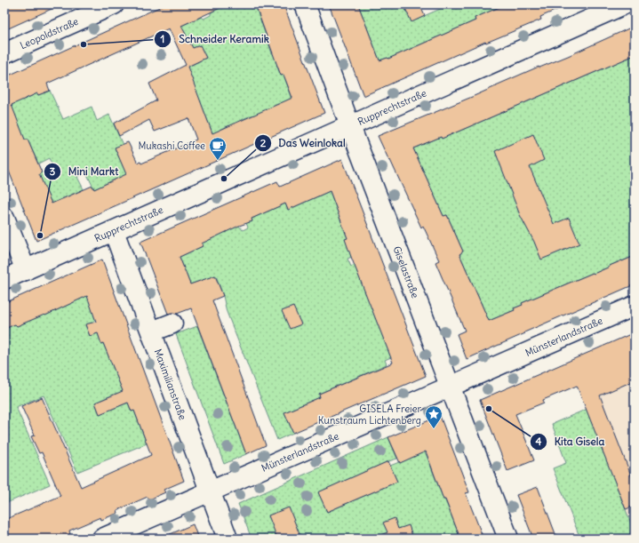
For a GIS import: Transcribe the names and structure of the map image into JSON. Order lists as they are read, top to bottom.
{
  "streets": {
    "street": [
      "Leopoldstraße",
      "Rupprechtstraße",
      "Giselastraße",
      "Münsterlandstraße",
      "Maximilianstraße"
    ]
  },
  "crossings": [
    ["Rupprechtstraße", "Giselastraße"],
    ["Rupprechtstraße", "Maximilianstraße"],
    ["Giselastraße", "Münsterlandstraße"],
    ["Münsterlandstraße", "Maximilianstraße"]
  ],
  "places": {
    "other": [
      "Schneider Keramik",
      "Das Weinlokal",
      "Mini Markt",
      "Kita Gisela"
    ],
    "cafe": ["Mukashi Coffee"],
    "place": ["GISELA Freier Kunstraum Lichtenberg"]
  }
}
